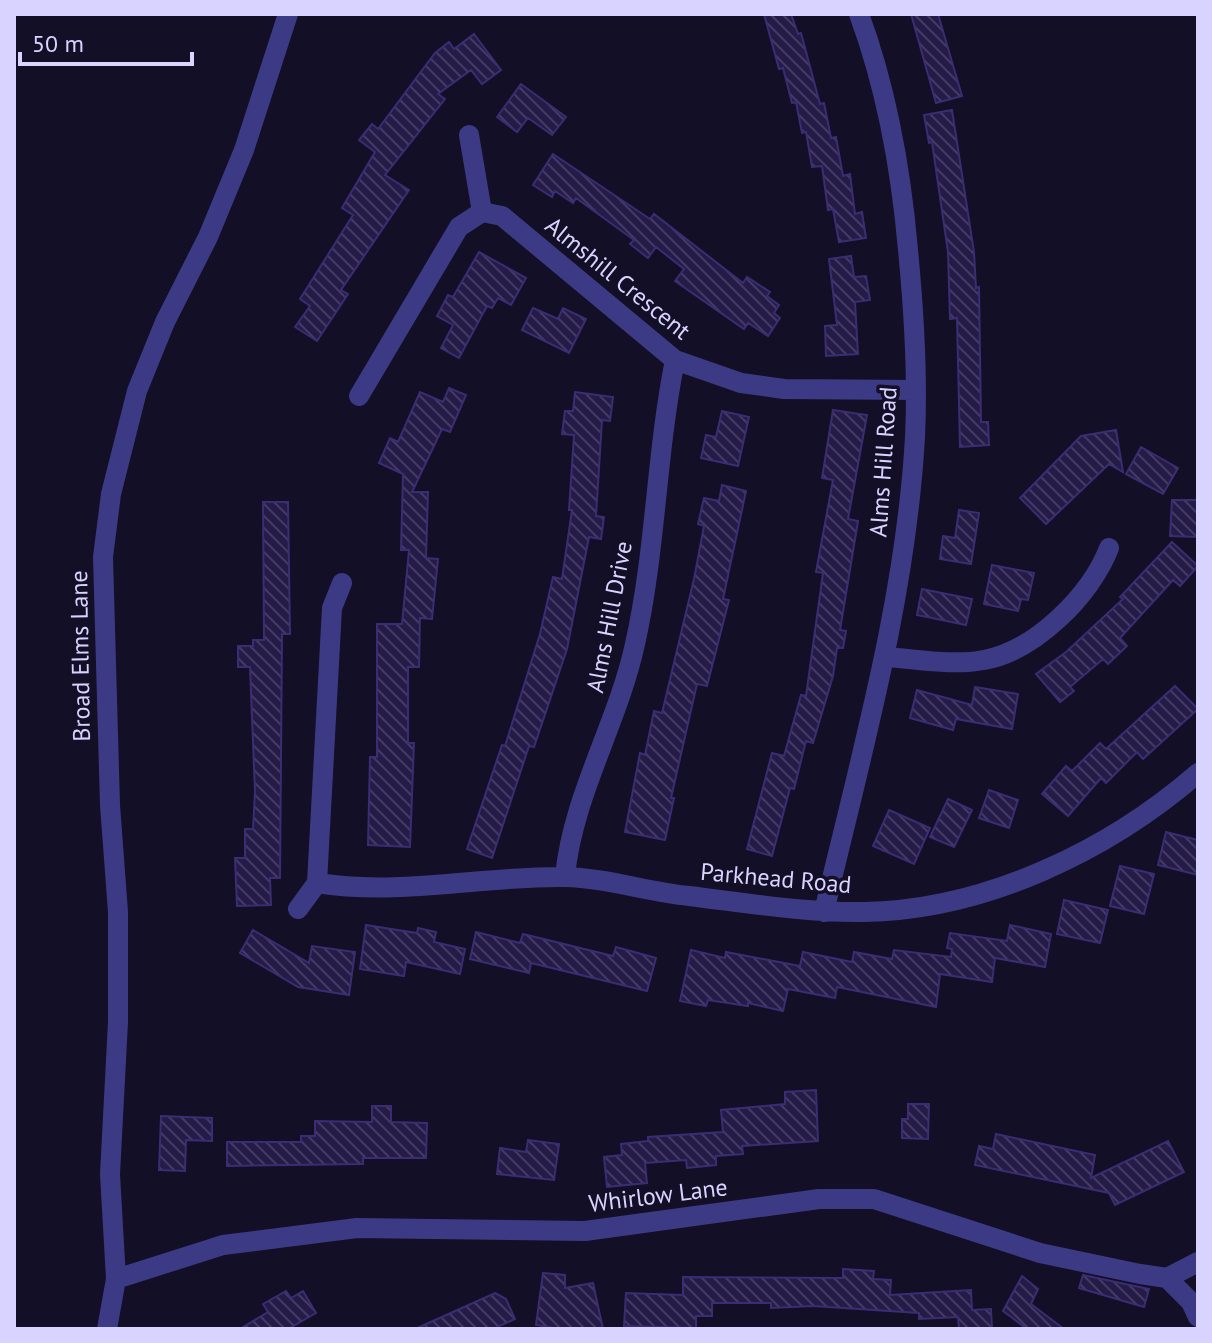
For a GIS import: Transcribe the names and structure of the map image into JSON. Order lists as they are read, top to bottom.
{
  "streets": {
    "street": [
      "Almshill Crescent",
      "Alms Hill Road",
      "Alms Hill Drive",
      "Broad Elms Lane",
      "Parkhead Road",
      "Whirlow Lane"
    ]
  },
  "crossings": [
    ["Almshill Crescent", "Alms Hill Road"],
    ["Almshill Crescent", "Alms Hill Drive"],
    ["Alms Hill Road", "Parkhead Road"],
    ["Alms Hill Drive", "Parkhead Road"],
    ["Broad Elms Lane", "Whirlow Lane"]
  ],
  "scale_bar": "50 m"
}
